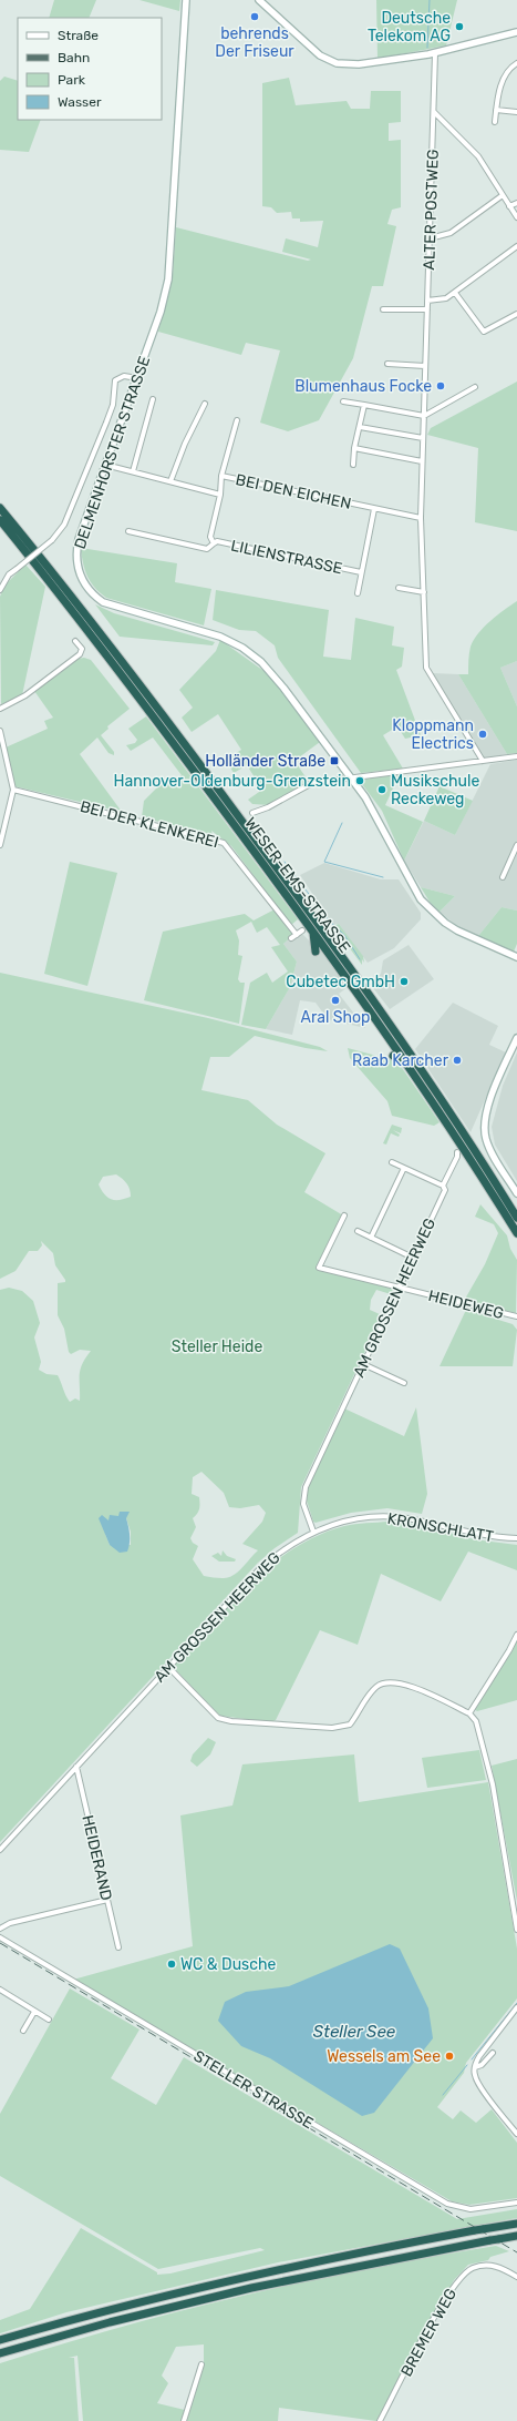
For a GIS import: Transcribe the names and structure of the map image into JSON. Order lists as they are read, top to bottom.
{
  "streets": {
    "highway": ["WESER-EMS-STRASSE"],
    "street": [
      "ALTER POSTWEG",
      "DELMENHORSTER STRASSE",
      "BEI DEN EICHEN",
      "LILIENSTRASSE",
      "BEI DER KLENKEREI",
      "AM GROSSEN HEERWEG",
      "HEIDEWEG",
      "KRONSCHLATT",
      "HEIDERAND",
      "STELLER STRASSE",
      "BREMER WEG"
    ]
  },
  "crossings": [
    ["ALTER POSTWEG", "BEI DEN EICHEN"],
    ["DELMENHORSTER STRASSE", "BEI DEN EICHEN"],
    ["BEI DEN EICHEN", "LILIENSTRASSE"],
    ["AM GROSSEN HEERWEG", "HEIDEWEG"],
    ["AM GROSSEN HEERWEG", "KRONSCHLATT"],
    ["AM GROSSEN HEERWEG", "HEIDERAND"]
  ],
  "water": ["Steller See"],
  "parks": ["Steller Heide"],
  "places": {
    "other": [
      "behrends Der Friseur",
      "Deutsche Telekom AG",
      "Blumenhaus Focke",
      "Kloppmann Electrics",
      "Hannover-Oldenburg-Grenzstein",
      "Musikschule Reckeweg",
      "Cubetec GmbH",
      "Aral Shop",
      "Raab Karcher",
      "WC & Dusche",
      "Wessels am See"
    ],
    "transit": ["Holländer Straße"]
  },
  "legend": [
    "Straße",
    "Bahn",
    "Park",
    "Wasser"
  ]
}
